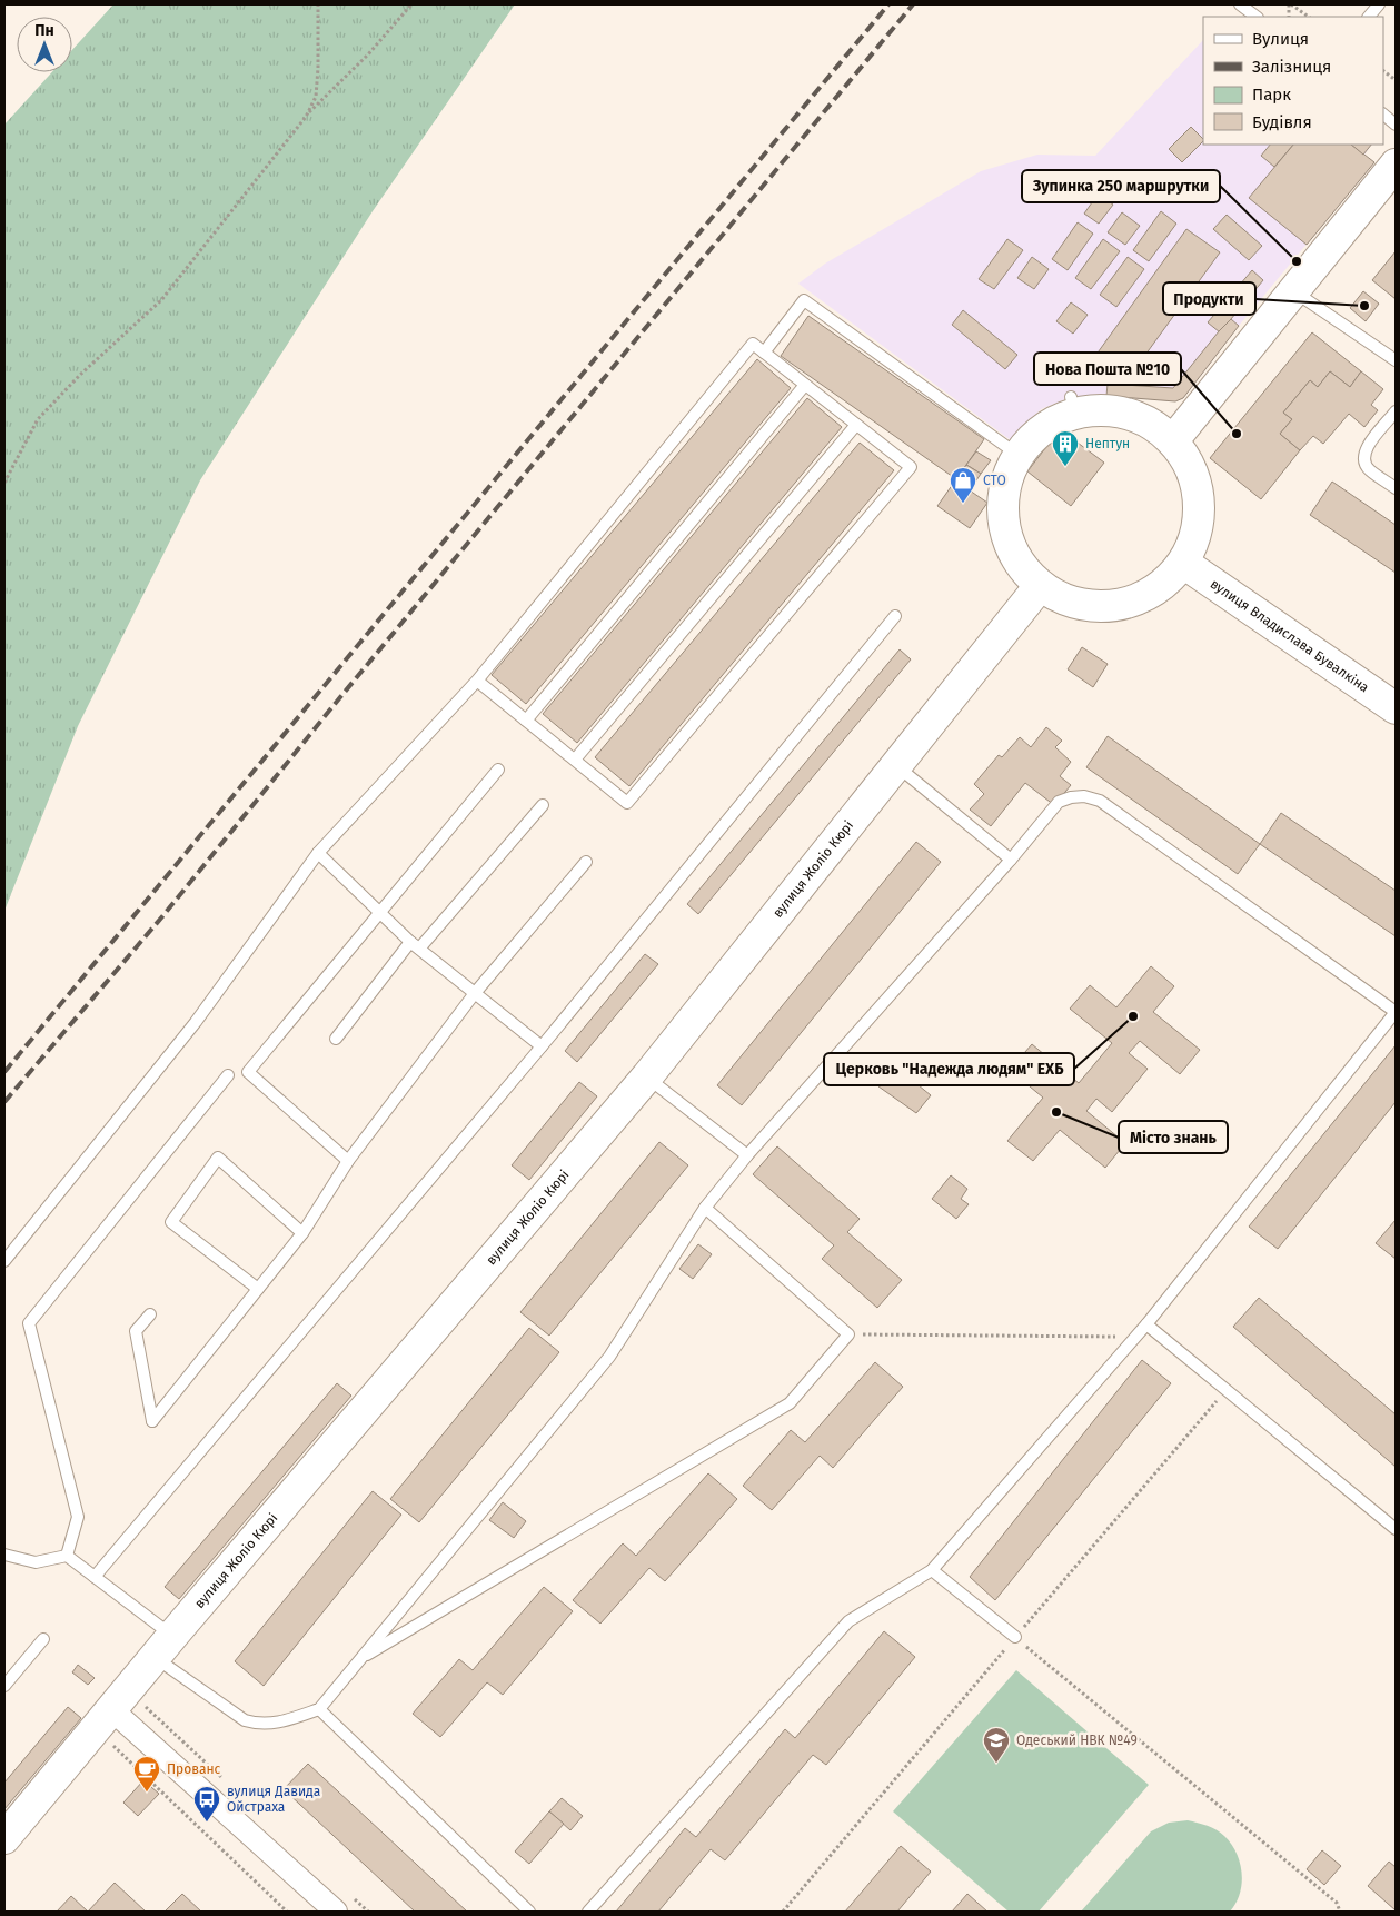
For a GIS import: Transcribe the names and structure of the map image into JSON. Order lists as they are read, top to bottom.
{
  "streets": {
    "street": ["вулиця Владислава Бувалкіна", "вулиця Жоліо Кюрі"]
  },
  "crossings": [
    ["вулиця Владислава Бувалкіна", "вулиця Жоліо Кюрі"]
  ],
  "places": {
    "other": [
      "Зупинка 250 маршрутки",
      "Продукти",
      "Нова Пошта №10",
      "Церковь \"Надежда людям\" ЕХБ",
      "Місто знань"
    ],
    "building": ["Нептун"],
    "shop": ["СТО"],
    "school or university": ["Одеський НВК №49"],
    "cafe": ["Прованс"],
    "bus stop": ["вулиця Давида Ойстраха"]
  },
  "legend": [
    "Вулиця",
    "Залізниця",
    "Парк",
    "Будівля"
  ],
  "north": "top"
}
